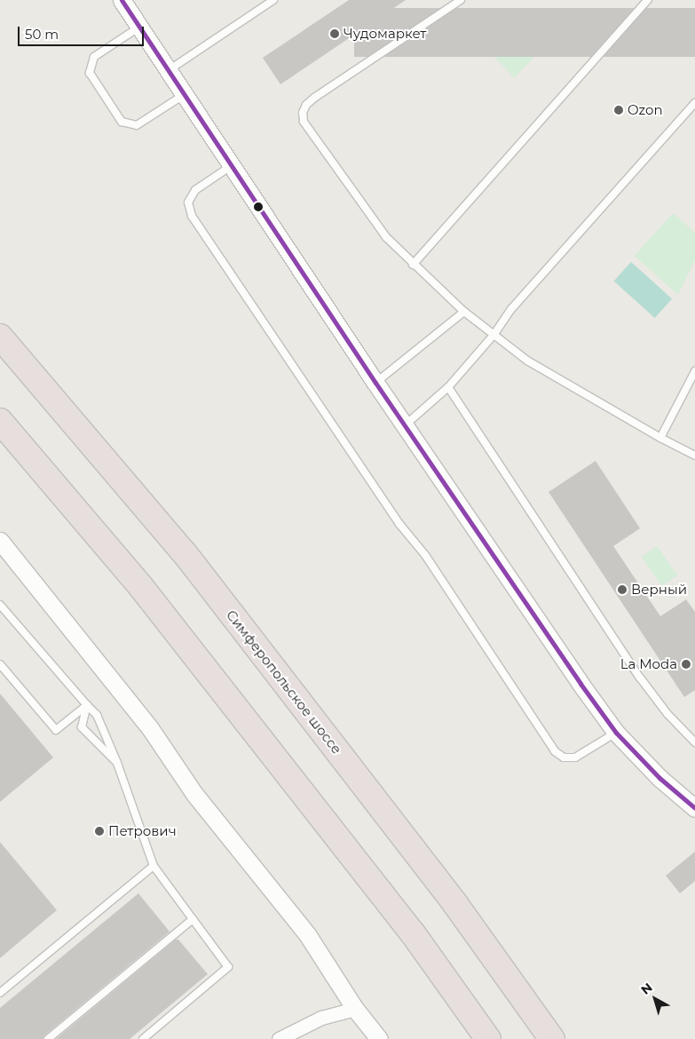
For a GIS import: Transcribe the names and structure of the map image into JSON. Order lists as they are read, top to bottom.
{
  "streets": {
    "highway": ["Симферопольское шоссе"]
  },
  "places": [
    "Чудомаркет",
    "Ozon",
    "Верный",
    "La Moda",
    "Петрович"
  ],
  "scale_bar": "50 m",
  "north": "top left"
}
